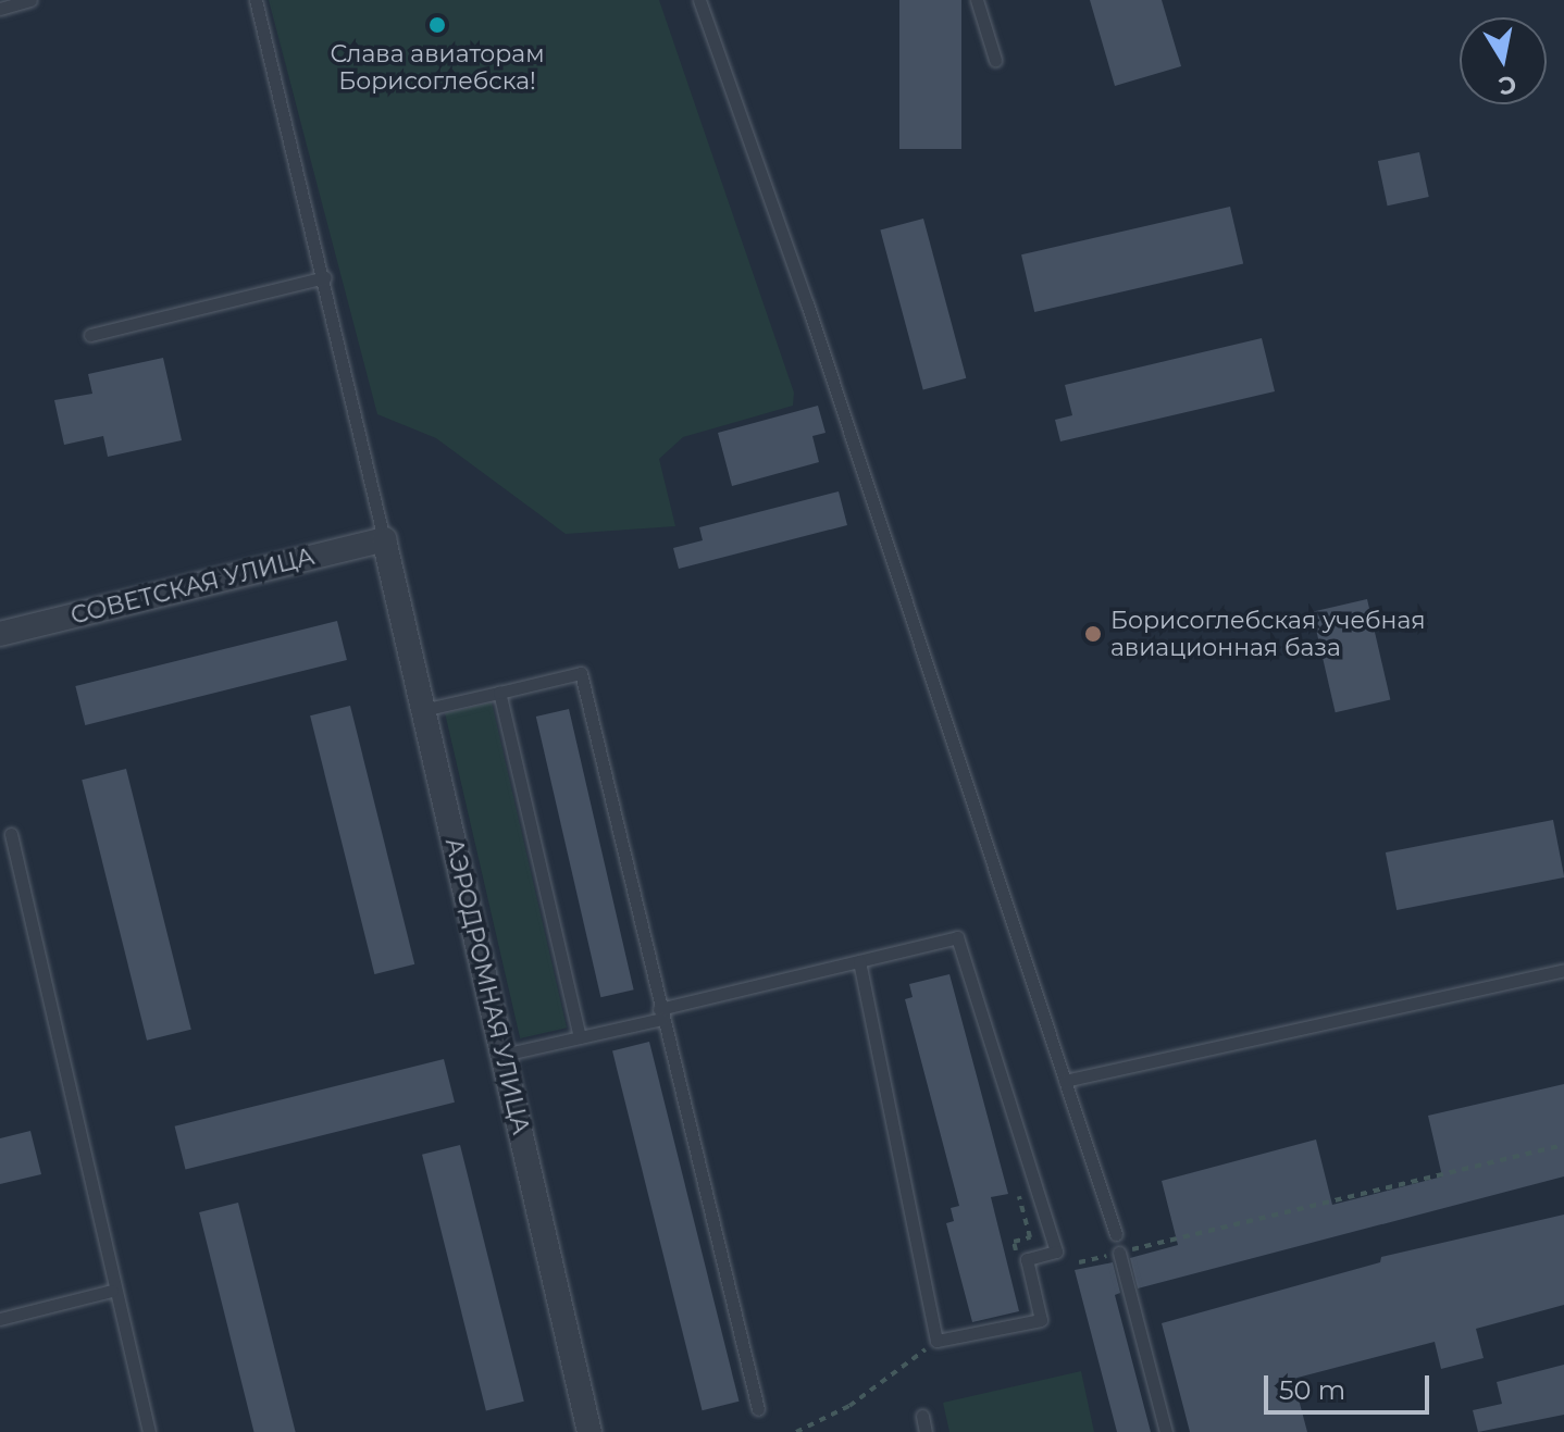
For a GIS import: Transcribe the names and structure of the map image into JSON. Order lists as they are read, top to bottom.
{
  "streets": {
    "street": ["СОВЕТСКАЯ УЛИЦА", "АЭРОДРОМНАЯ УЛИЦА"]
  },
  "crossings": [
    ["СОВЕТСКАЯ УЛИЦА", "АЭРОДРОМНАЯ УЛИЦА"]
  ],
  "places": ["Слава авиаторам Борисоглебска!", "Борисоглебская учебная авиационная база"],
  "scale_bar": "50 m",
  "north": "bottom"
}
